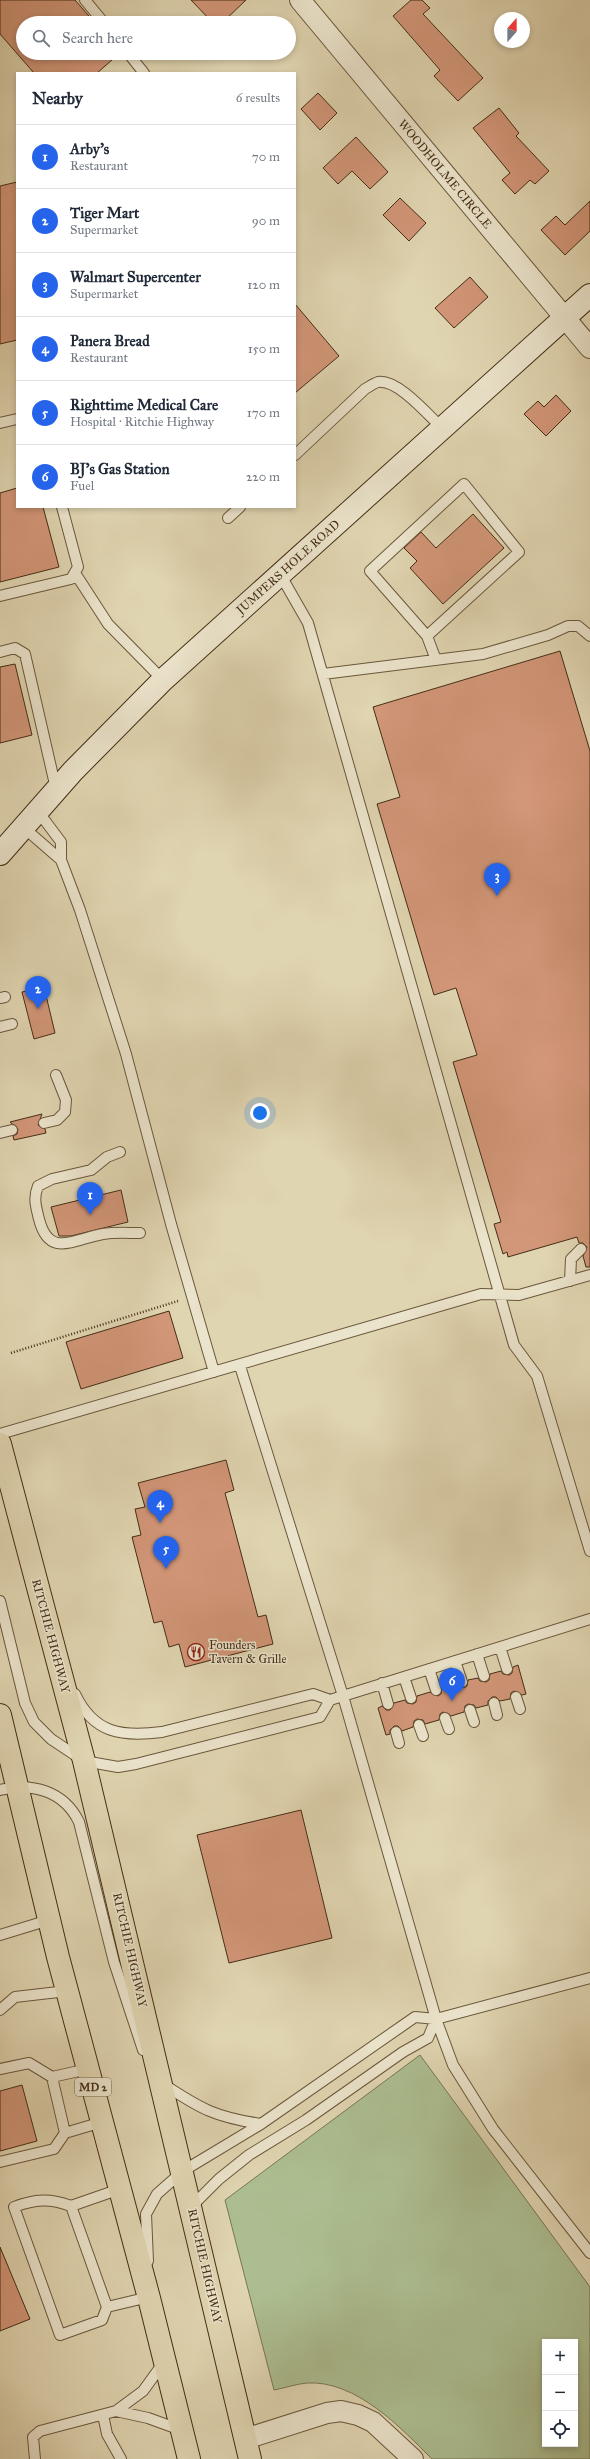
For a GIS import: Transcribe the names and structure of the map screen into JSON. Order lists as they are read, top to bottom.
{
  "streets": {
    "main road": ["JUMPERS HOLE ROAD", "RITCHIE HIGHWAY", "MD 2"],
    "street": ["WOODHOLME CIRCLE"]
  },
  "crossings": [
    ["WOODHOLME CIRCLE", "JUMPERS HOLE ROAD"]
  ],
  "places": {
    "restaurant": ["Founders Tavern & Grille"]
  },
  "north": "top",
  "page": {
    "search": "Search here",
    "heading": ["Nearby", "6 results"],
    "list": [
      {
        "mark": "1",
        "name": "Arby's",
        "note": "Restaurant",
        "value": "70 m"
      },
      {
        "mark": "2",
        "name": "Tiger Mart",
        "note": "Supermarket",
        "value": "90 m"
      },
      {
        "mark": "3",
        "name": "Walmart Supercenter",
        "note": "Supermarket",
        "value": "120 m"
      },
      {
        "mark": "4",
        "name": "Panera Bread",
        "note": "Restaurant",
        "value": "150 m"
      },
      {
        "mark": "5",
        "name": "Righttime Medical Care",
        "note": "Hospital · Ritchie Highway",
        "value": "170 m"
      },
      {
        "mark": "6",
        "name": "BJ's Gas Station",
        "note": "Fuel",
        "value": "220 m"
      }
    ],
    "pins": [
      "3",
      "2",
      "1",
      "4",
      "5",
      "6"
    ],
    "map_buttons": ["+", "−"]
  }
}
